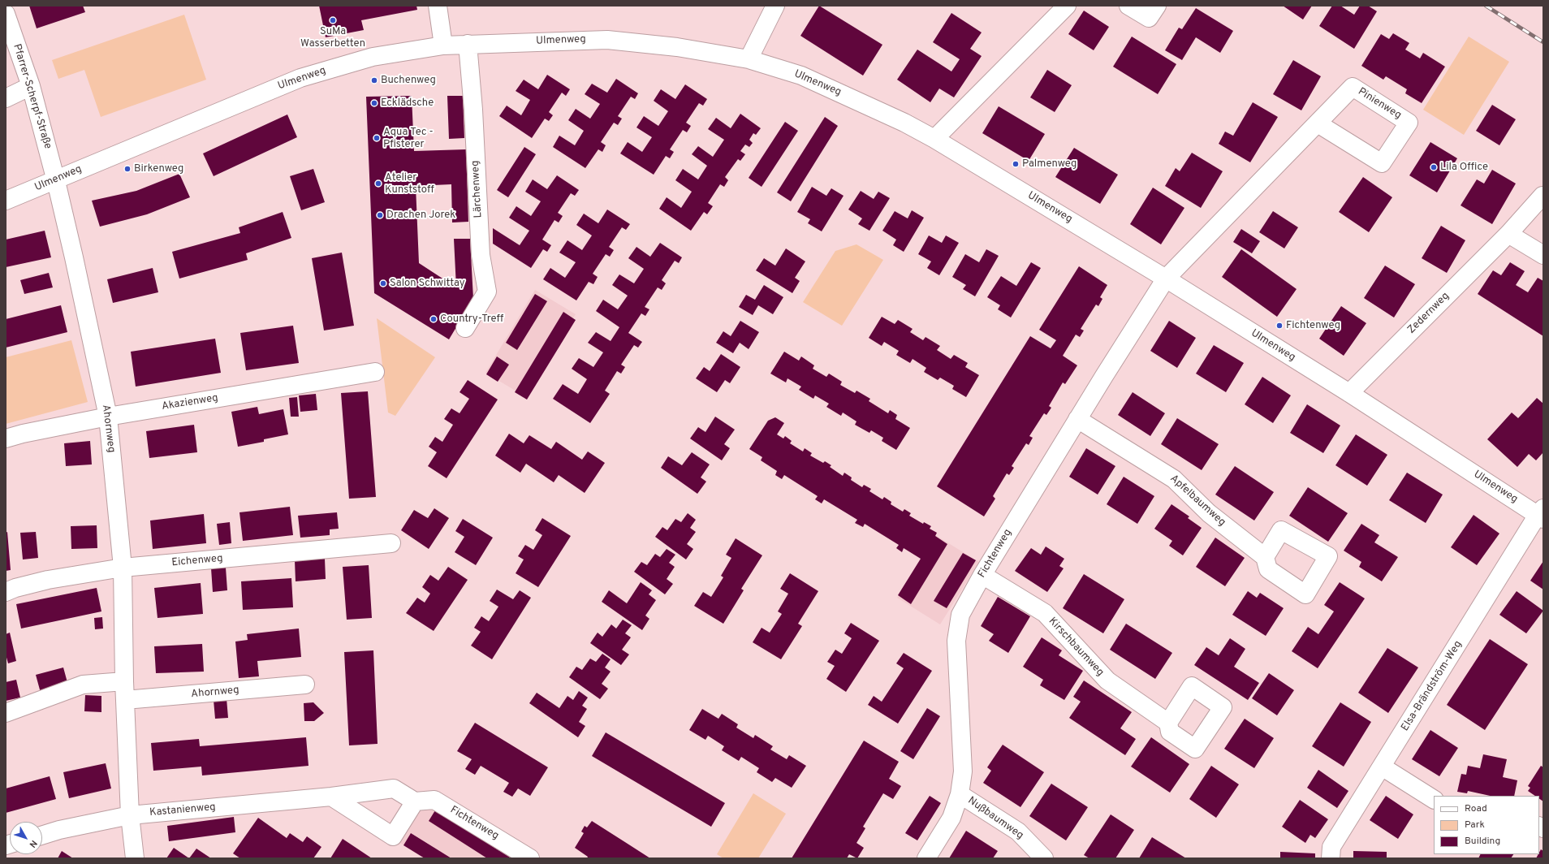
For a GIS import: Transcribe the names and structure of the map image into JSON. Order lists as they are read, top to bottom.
{
  "streets": {
    "street": [
      "Ulmenweg",
      "Pfarrer-Scherpf-Straße",
      "Pinienweg",
      "Lärchenweg",
      "Zedernweg",
      "Akazienweg",
      "Ahornweg",
      "Apfelbaumweg",
      "Fichtenweg",
      "Eichenweg",
      "Kirschbaumweg",
      "Elsa-Brändström-Weg",
      "Kastanienweg",
      "Nußbaumweg"
    ]
  },
  "crossings": [
    ["Ulmenweg", "Pfarrer-Scherpf-Straße"],
    ["Ulmenweg", "Pinienweg"],
    ["Ulmenweg", "Lärchenweg"],
    ["Ulmenweg", "Zedernweg"],
    ["Ulmenweg", "Ahornweg"],
    ["Ulmenweg", "Fichtenweg"],
    ["Ulmenweg", "Elsa-Brändström-Weg"],
    ["Pfarrer-Scherpf-Straße", "Ahornweg"],
    ["Pinienweg", "Fichtenweg"],
    ["Akazienweg", "Ahornweg"],
    ["Ahornweg", "Eichenweg"],
    ["Ahornweg", "Kastanienweg"],
    ["Apfelbaumweg", "Fichtenweg"],
    ["Fichtenweg", "Kirschbaumweg"],
    ["Fichtenweg", "Kastanienweg"],
    ["Fichtenweg", "Nußbaumweg"]
  ],
  "places": [
    "SuMa Wasserbetten",
    "Buchenweg",
    "Ecklädsche",
    "Aqua Tec - Pfisterer",
    "Palmenweg",
    "Lila Office",
    "Birkenweg",
    "Atelier Kunststoff",
    "Drachen Jorek",
    "Salon Schwittay",
    "Country-Treff",
    "Fichtenweg"
  ],
  "legend": ["Road", "Park", "Building"],
  "north": "bottom right"
}
